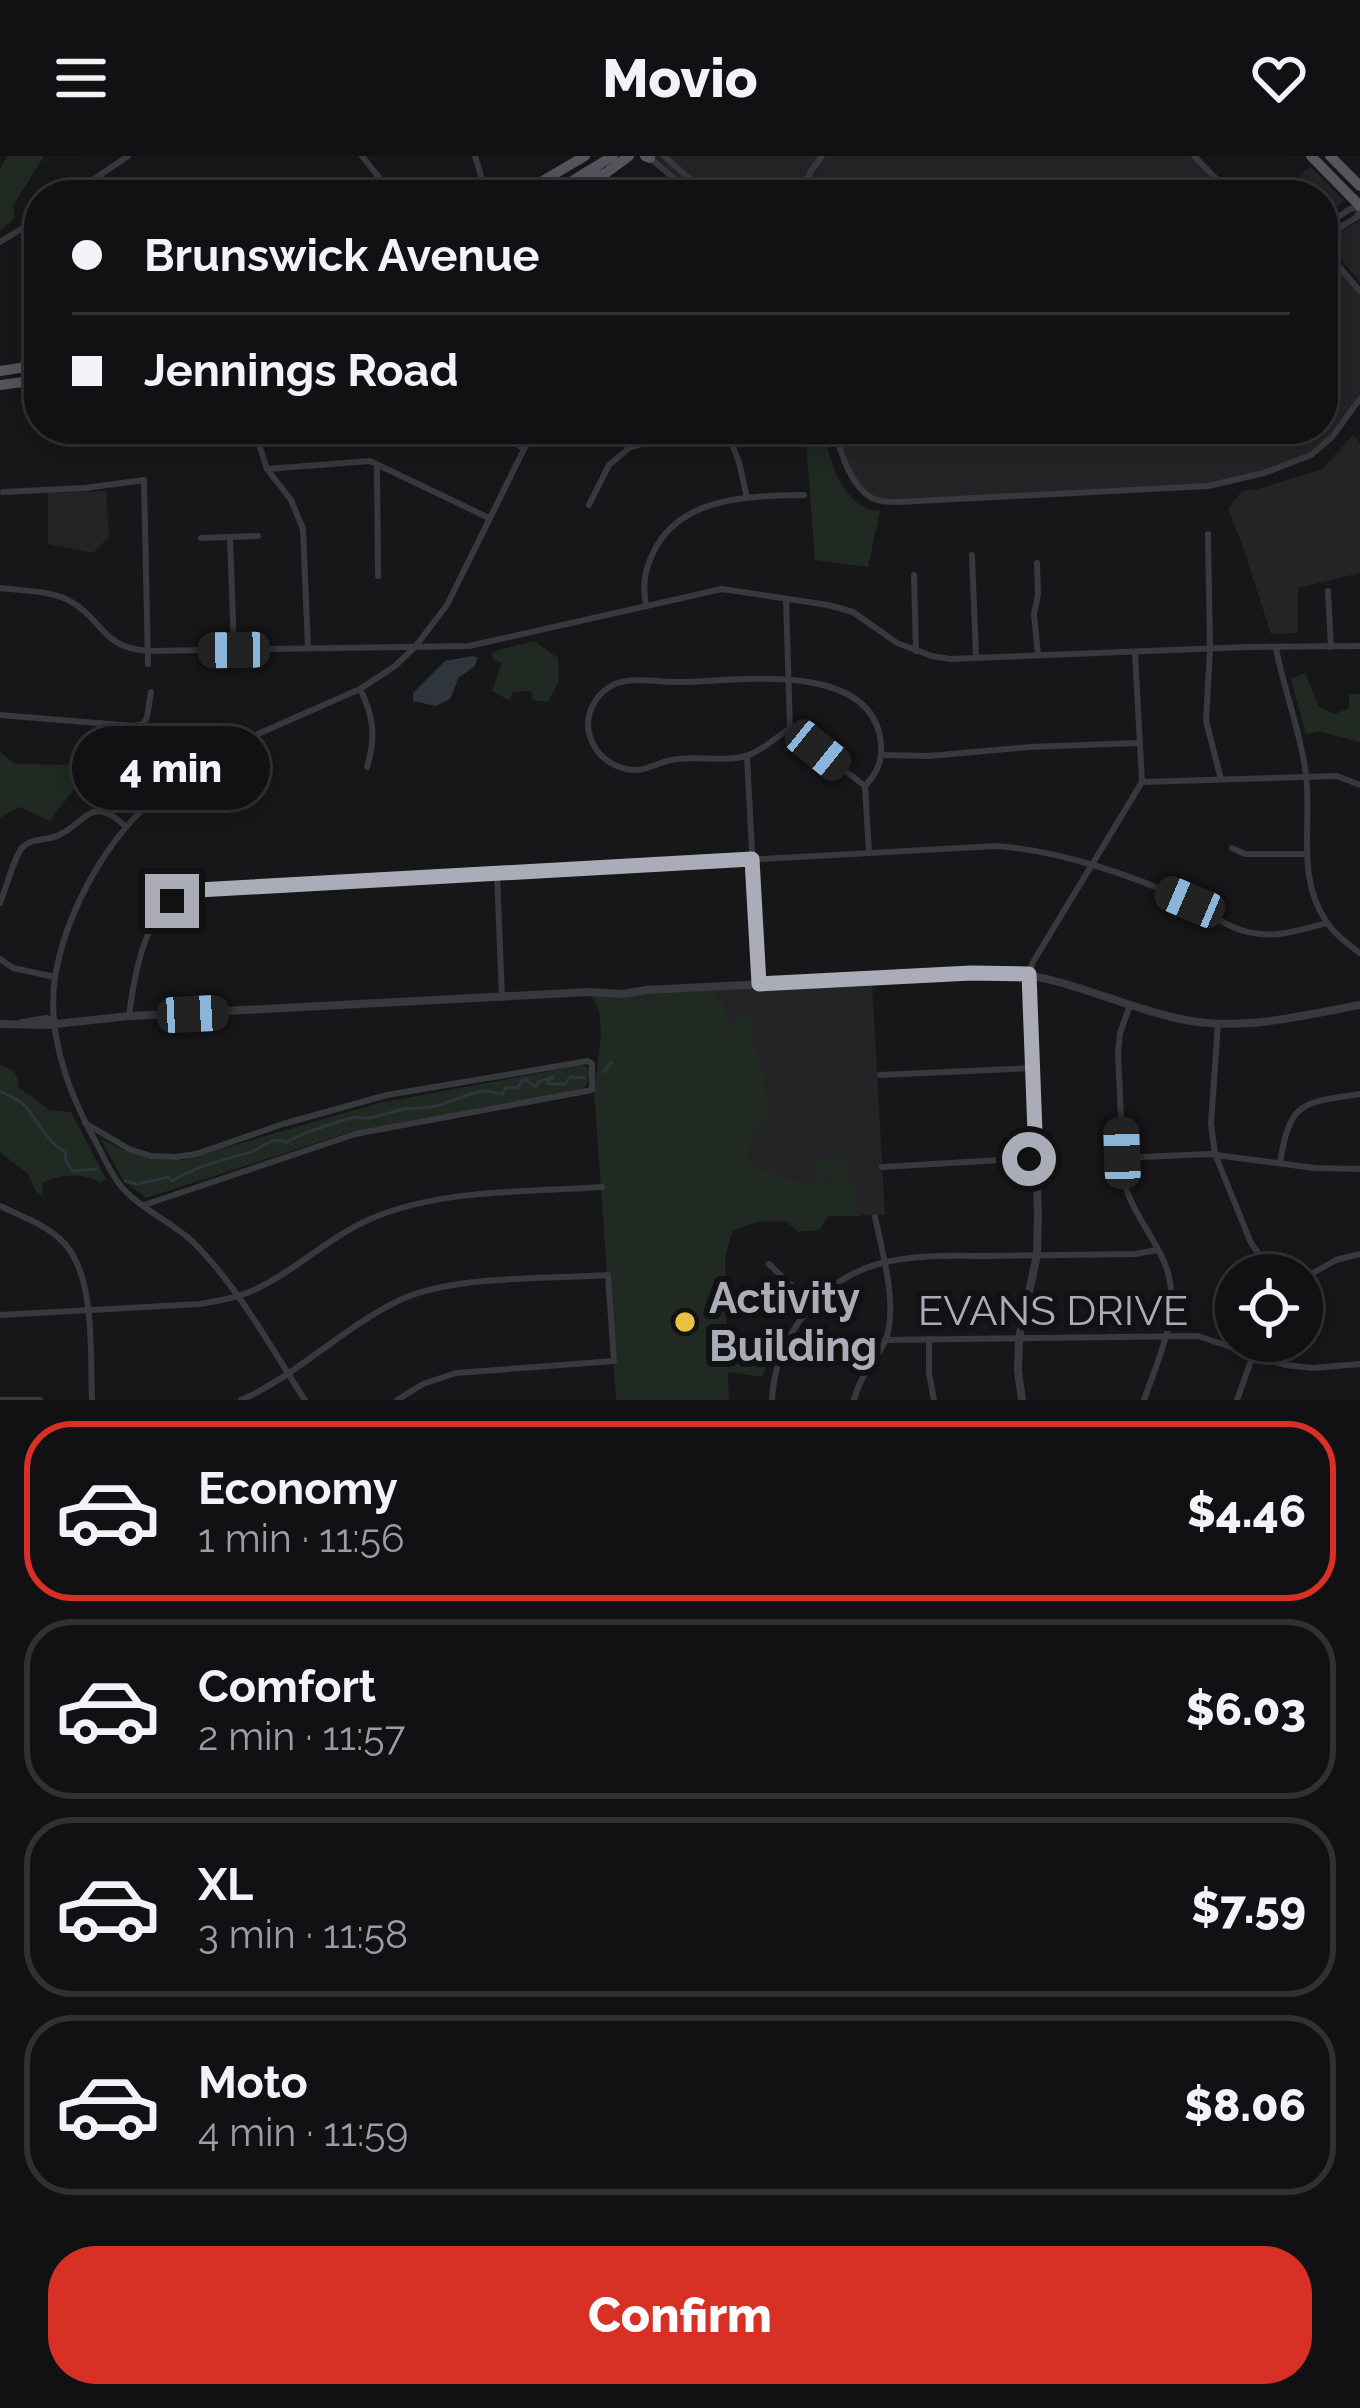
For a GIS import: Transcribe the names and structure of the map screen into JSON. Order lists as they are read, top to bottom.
{
  "streets": {
    "street": ["EVANS DRIVE"]
  },
  "places": ["Activity Building"],
  "page": {
    "header": "Movio",
    "banner": ["Brunswick Avenue", "Jennings Road"],
    "bubble": "4 min",
    "list": [
      {
        "name": "Economy",
        "note": "1 min · 11:56",
        "value": "$4.46"
      },
      {
        "name": "Comfort",
        "note": "2 min · 11:57",
        "value": "$6.03"
      },
      {
        "name": "XL",
        "note": "3 min · 11:58",
        "value": "$7.59"
      },
      {
        "name": "Moto",
        "note": "4 min · 11:59",
        "value": "$8.06"
      }
    ],
    "buttons": "Confirm"
  }
}
